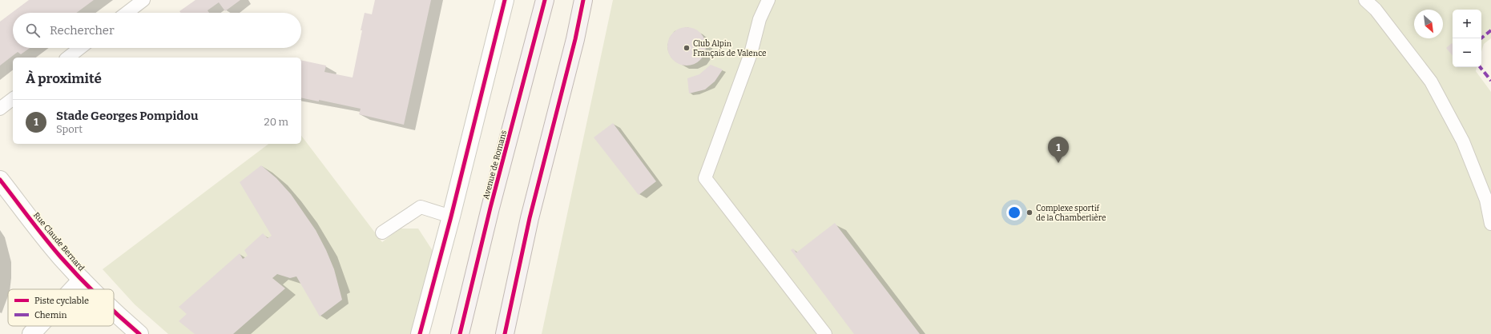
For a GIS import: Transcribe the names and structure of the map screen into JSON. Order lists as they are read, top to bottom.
{
  "streets": {
    "main road": ["Avenue de Romans"],
    "street": ["Rue Claude Bernard"]
  },
  "places": ["Club Alpin Français de Valence", "Complexe sportif de la Chamberlière"],
  "legend": ["Piste cyclable", "Chemin"],
  "north": "bottom right",
  "page": {
    "map_buttons": ["+", "−"],
    "search": "Rechercher",
    "heading": "À proximité",
    "list": [
      {
        "mark": "1",
        "name": "Stade Georges Pompidou",
        "note": "Sport",
        "value": "20 m"
      }
    ],
    "pins": "1"
  }
}
